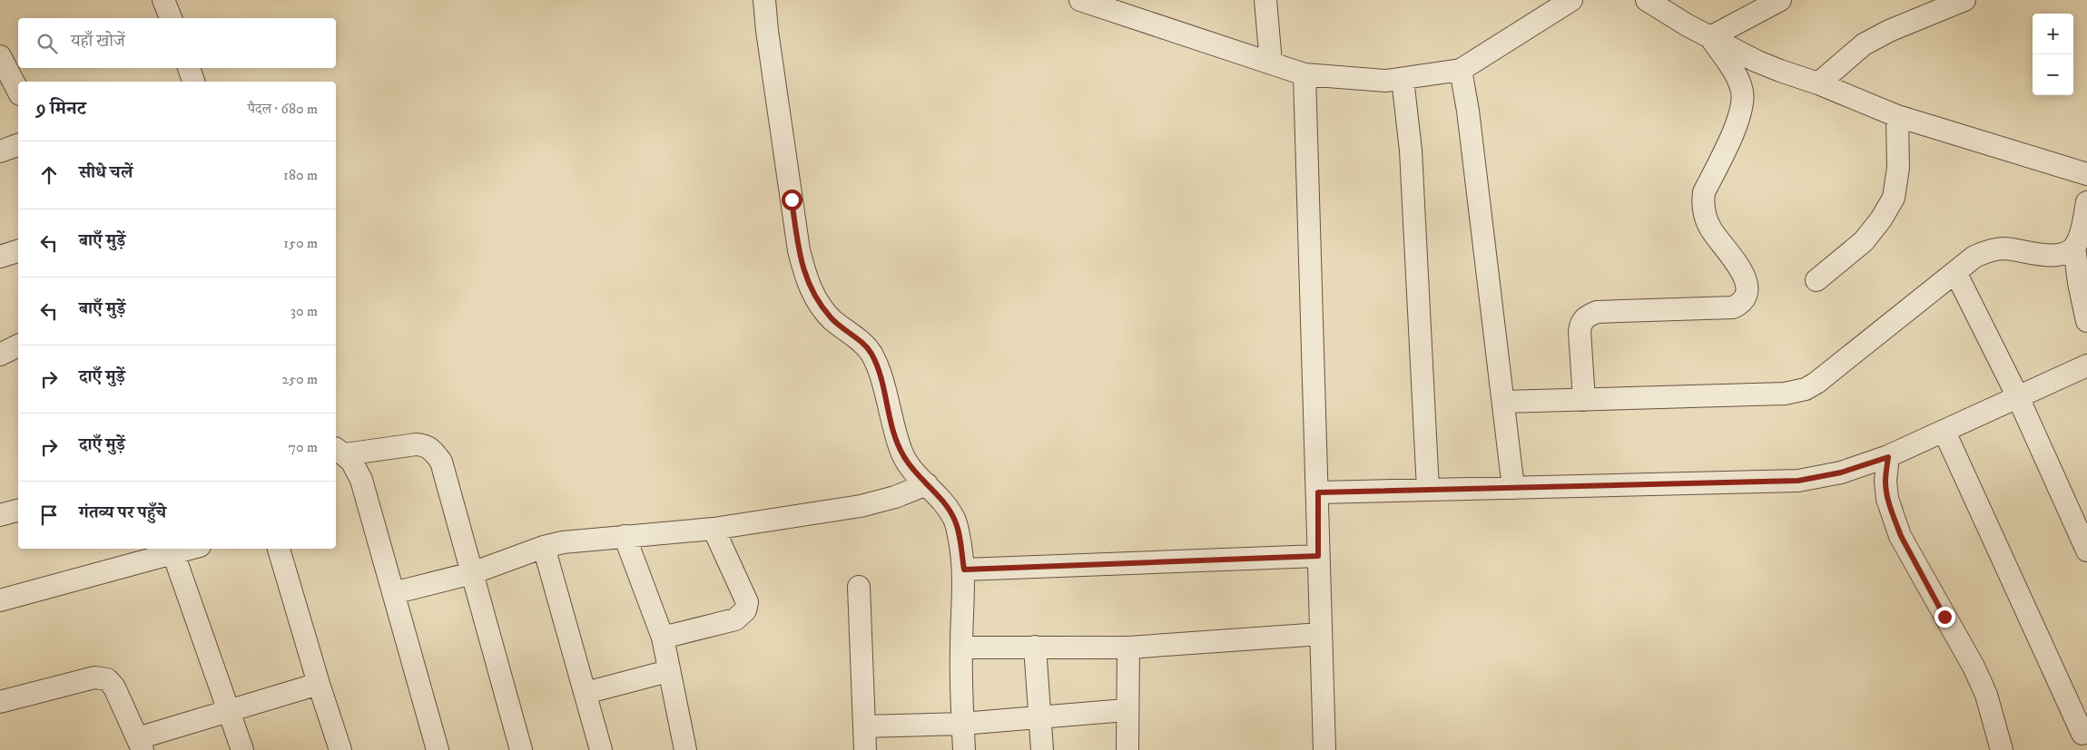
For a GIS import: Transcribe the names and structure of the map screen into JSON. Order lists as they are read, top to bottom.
{
  "page": {
    "map_buttons": ["+", "−"],
    "search": "यहाँ खोजें",
    "heading": ["9 मिनट", "पैदल · 680 m"],
    "list": [
      ["सीधे चलें", "180 m"],
      ["बाएँ मुड़ें", "150 m"],
      ["बाएँ मुड़ें", "30 m"],
      ["दाएँ मुड़ें", "250 m"],
      ["दाएँ मुड़ें", "70 m"],
      "गंतव्य पर पहुँचे"
    ]
  }
}
